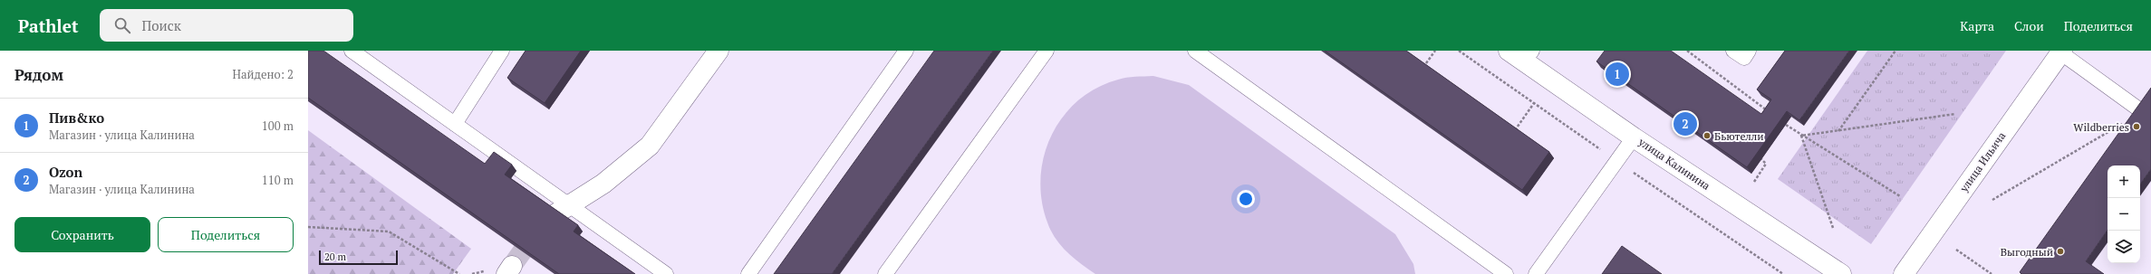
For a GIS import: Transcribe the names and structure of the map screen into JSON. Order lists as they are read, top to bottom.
{
  "streets": {
    "street": ["улица Ильича", "улица Калинина"]
  },
  "places": ["Wildberries", "Бьютелли", "Выгодный"],
  "scale_bar": "20 m",
  "page": {
    "header": "Pathlet",
    "search": "Поиск",
    "nav": ["Карта", "Слои", "Поделиться"],
    "heading": ["Рядом", "Найдено: 2"],
    "pins": ["1", "2"],
    "list": [
      {
        "mark": "1",
        "name": "Пив&ко",
        "note": "Магазин · улица Калинина",
        "value": "100 m"
      },
      {
        "mark": "2",
        "name": "Ozon",
        "note": "Магазин · улица Калинина",
        "value": "110 m"
      }
    ],
    "map_buttons": ["+", "−"],
    "buttons": ["Сохранить", "Поделиться"],
    "scale": "20 m"
  }
}
